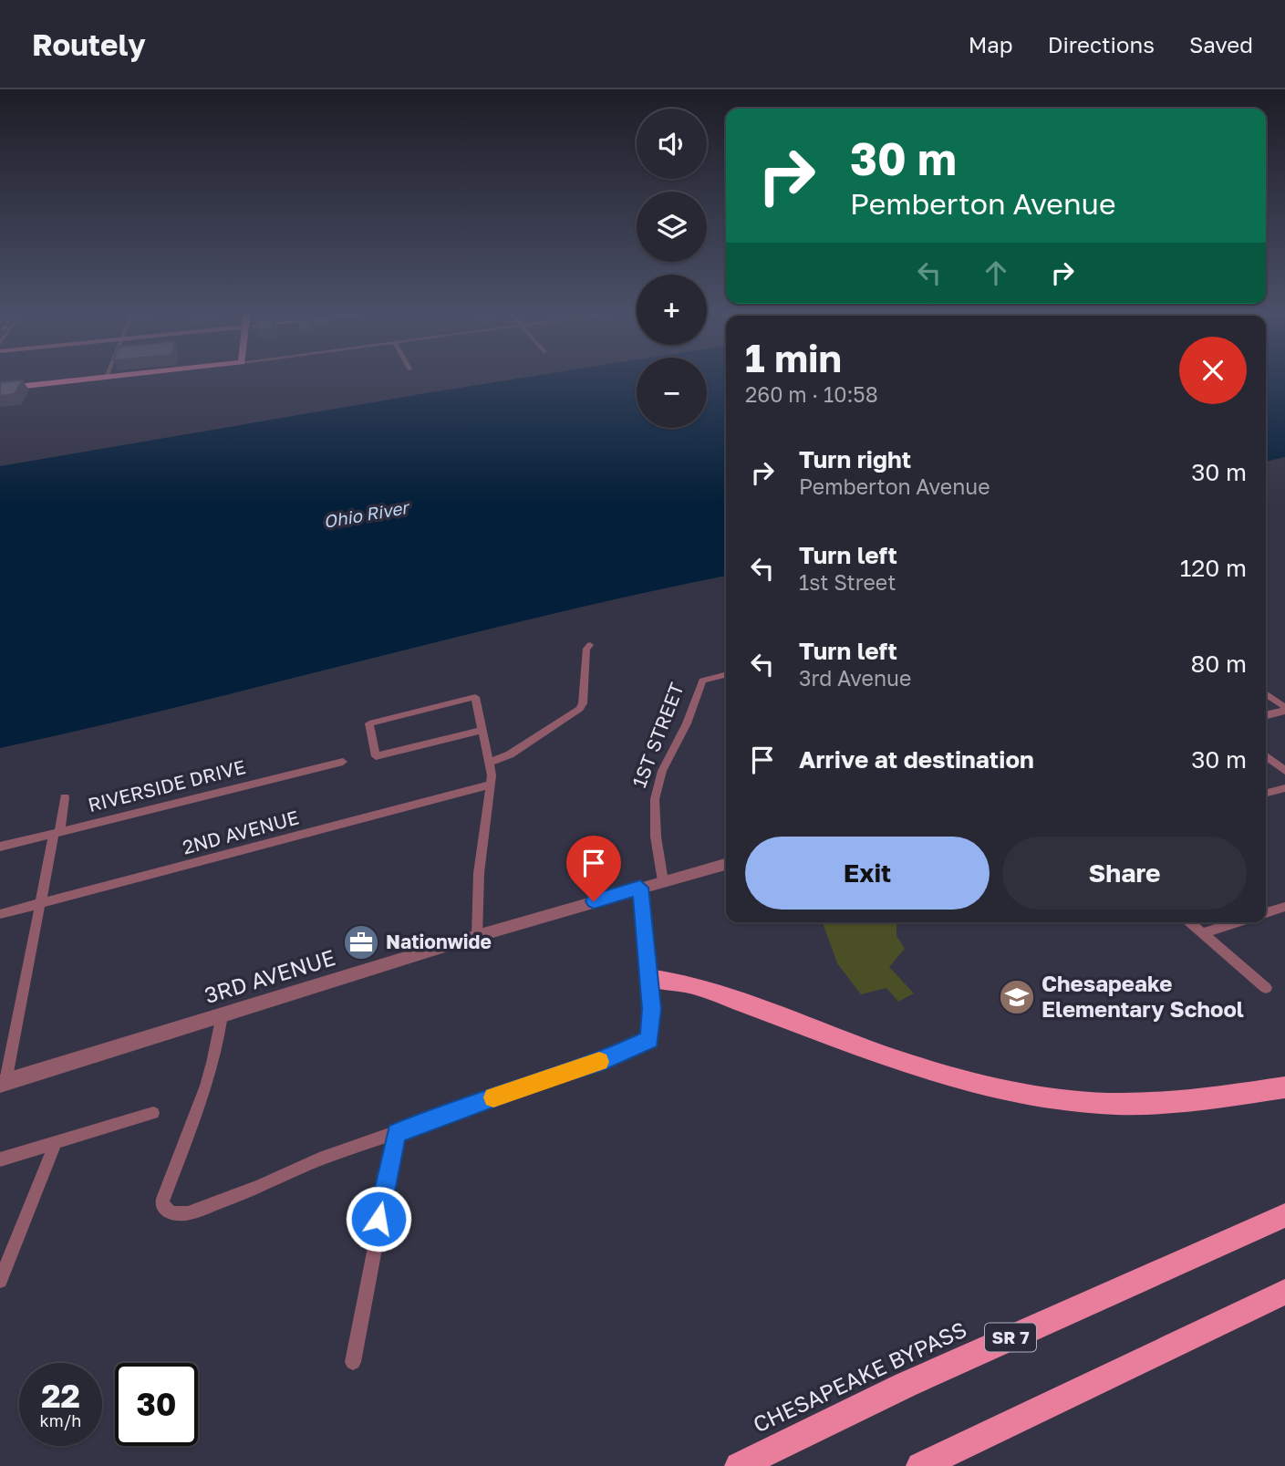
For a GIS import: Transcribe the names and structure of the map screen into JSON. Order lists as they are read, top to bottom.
{
  "streets": {
    "main road": ["SR 7", "CHESAPEAKE BYPASS"],
    "street": [
      "1ST STREET",
      "RIVERSIDE DRIVE",
      "2ND AVENUE",
      "3RD AVENUE"
    ]
  },
  "crossings": [
    ["1ST STREET", "3RD AVENUE"]
  ],
  "water": ["Ohio River"],
  "places": {
    "office": ["Nationwide"],
    "school or university": ["Chesapeake Elementary School"]
  },
  "page": {
    "header": "Routely",
    "nav": ["Map", "Directions", "Saved"],
    "map_buttons": ["+", "−"],
    "turn": ["30 m", "Pemberton Avenue"],
    "heading": ["1 min", "260 m · 10:58"],
    "list": [
      {
        "name": "Turn right",
        "note": "Pemberton Avenue",
        "value": "30 m"
      },
      {
        "name": "Turn left",
        "note": "1st Street",
        "value": "120 m"
      },
      {
        "name": "Turn left",
        "note": "3rd Avenue",
        "value": "80 m"
      },
      {
        "name": "Arrive at destination",
        "value": "30 m"
      }
    ],
    "buttons": ["Exit", "Share"],
    "speed": "22 km/h",
    "limit": "30"
  }
}
